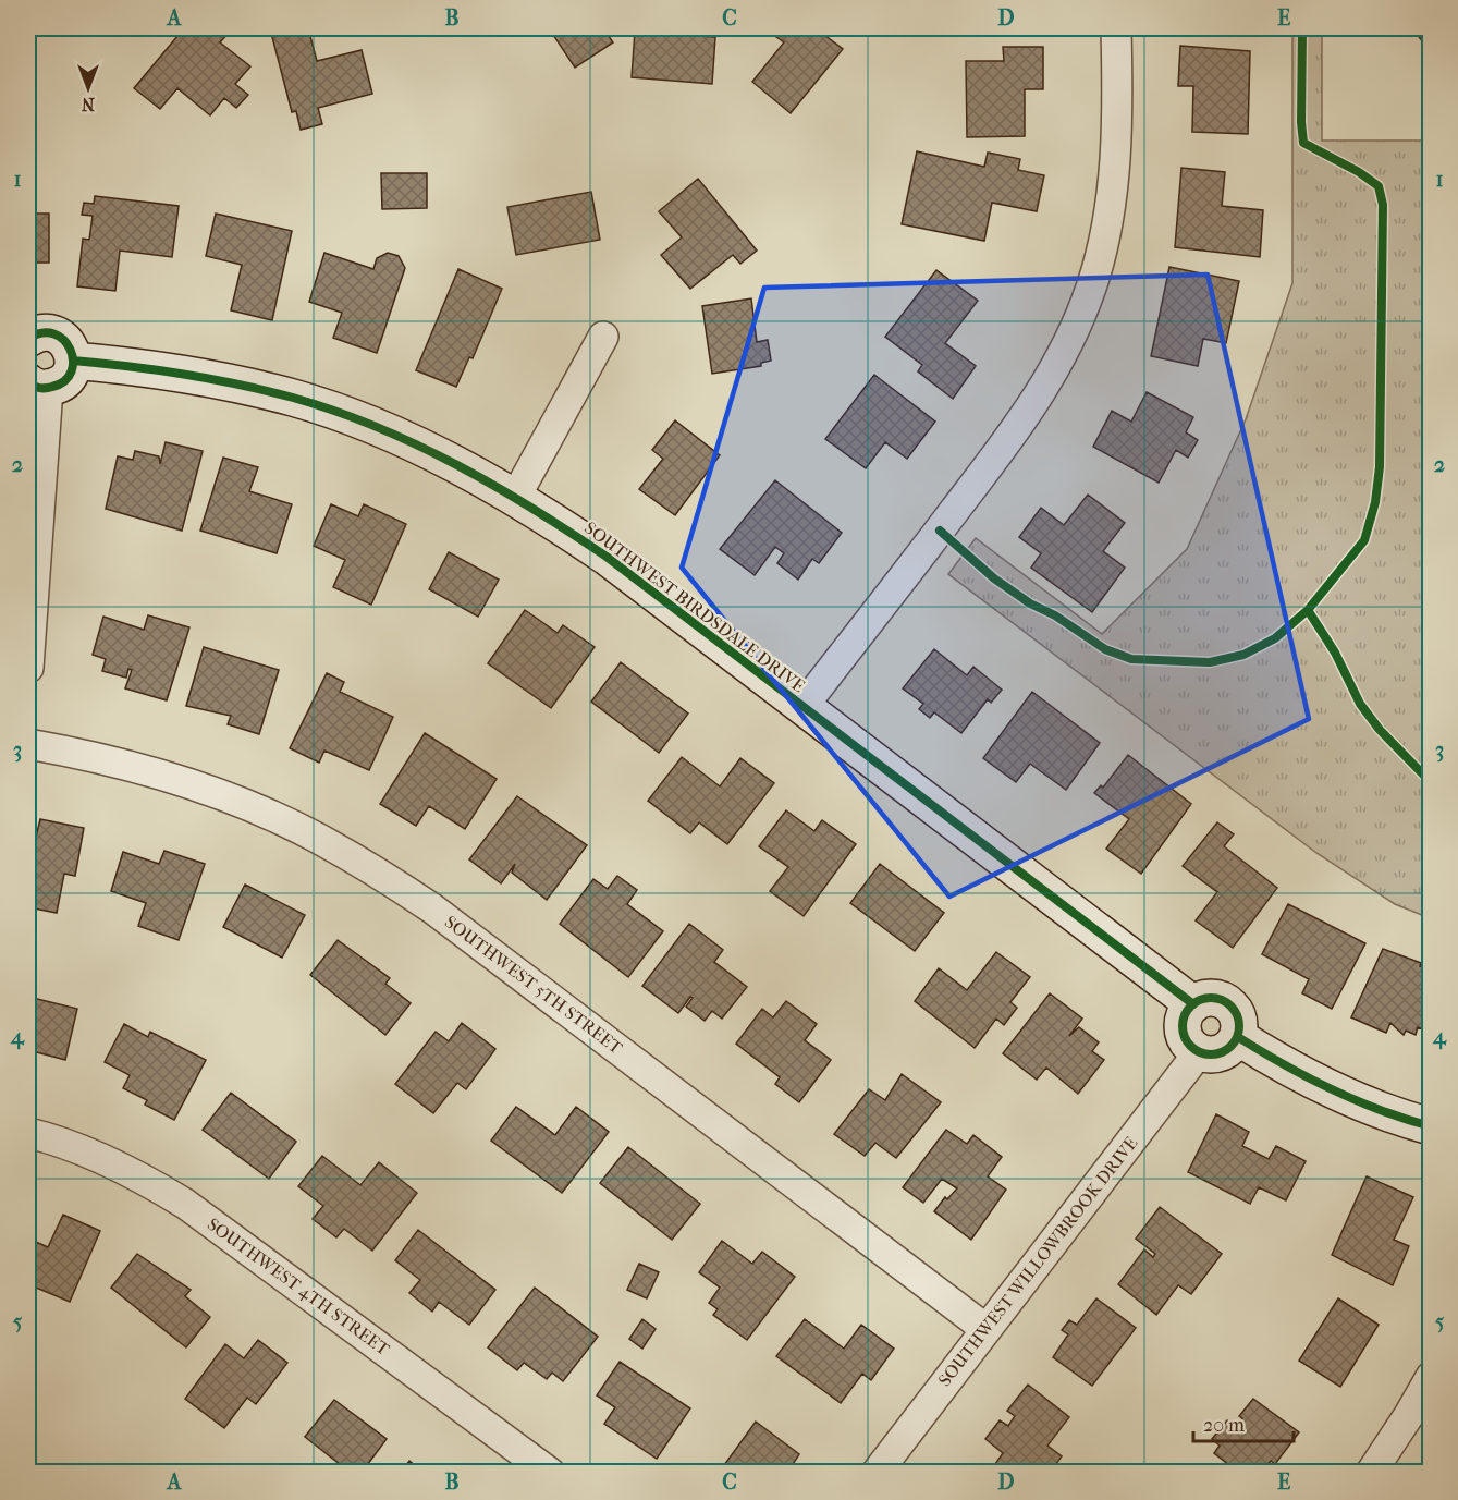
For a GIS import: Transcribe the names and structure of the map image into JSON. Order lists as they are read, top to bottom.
{
  "streets": {
    "street": [
      "SOUTHWEST BIRDSDALE DRIVE",
      "SOUTHWEST 5TH STREET",
      "SOUTHWEST WILLOWBROOK DRIVE",
      "SOUTHWEST 4TH STREET"
    ]
  },
  "crossings": [
    ["SOUTHWEST BIRDSDALE DRIVE", "SOUTHWEST WILLOWBROOK DRIVE"],
    ["SOUTHWEST 5TH STREET", "SOUTHWEST WILLOWBROOK DRIVE"]
  ],
  "scale_bar": "20 m",
  "north": "bottom",
  "grid": {
    "columns": [
      "A",
      "B",
      "C",
      "D",
      "E"
    ],
    "rows": [
      "1",
      "2",
      "3",
      "4",
      "5"
    ]
  }
}
